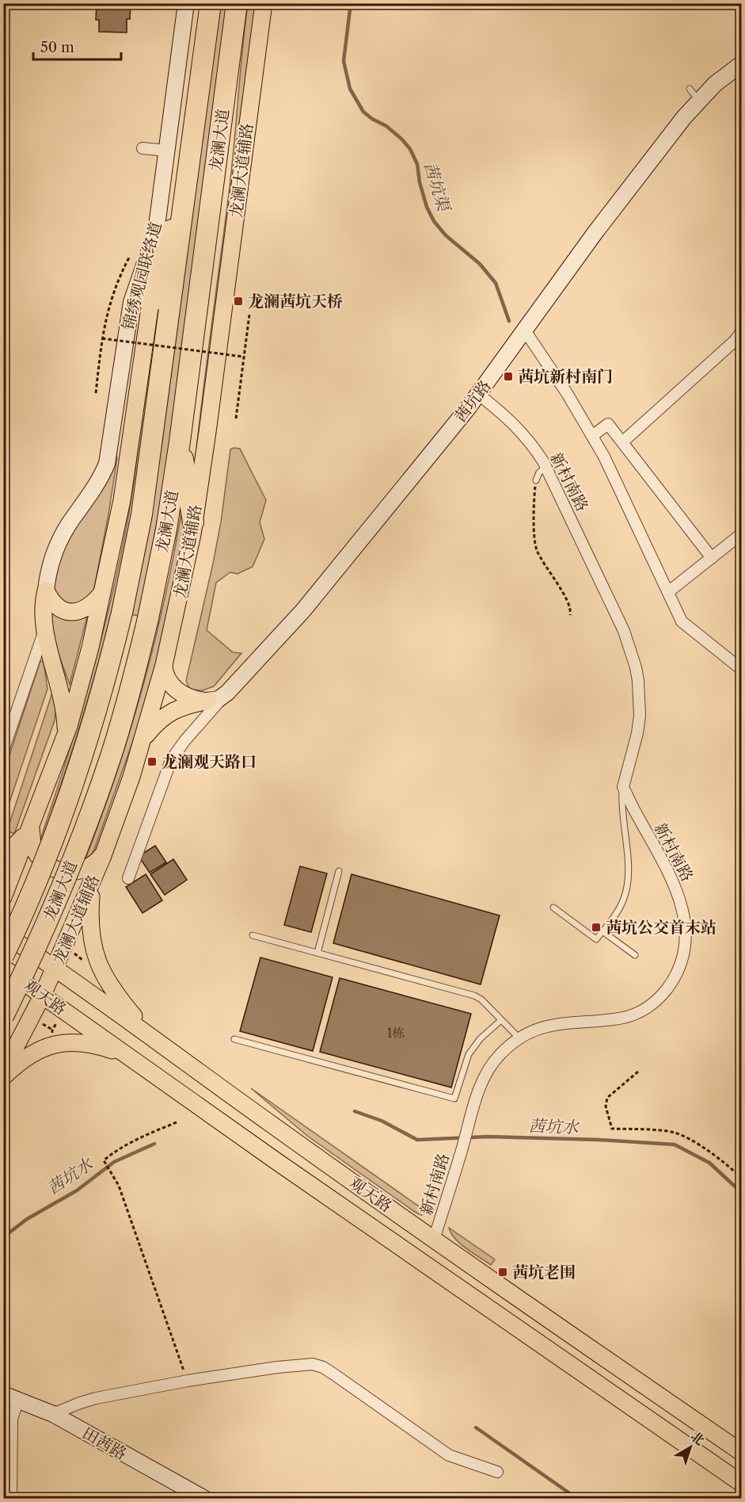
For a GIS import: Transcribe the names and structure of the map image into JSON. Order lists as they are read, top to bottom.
{
  "streets": {
    "highway": ["龙澜大道"],
    "main road": ["龙澜大道辅路", "观天路"],
    "street": [
      "锦绣观园联络道",
      "茜坑路",
      "新村南路",
      "田茜路"
    ]
  },
  "crossings": [
    ["龙澜大道辅路", "观天路"],
    ["茜坑路", "新村南路"],
    ["新村南路", "观天路"]
  ],
  "water": ["茜坑渠", "茜坑水"],
  "places": {
    "transit": [
      "龙澜茜坑天桥",
      "茜坑新村南门",
      "龙澜观天路口",
      "茜坑公交首末站",
      "茜坑老围"
    ]
  },
  "house_numbers": ["1栋"],
  "scale_bar": "50 m",
  "north": "top right"
}
